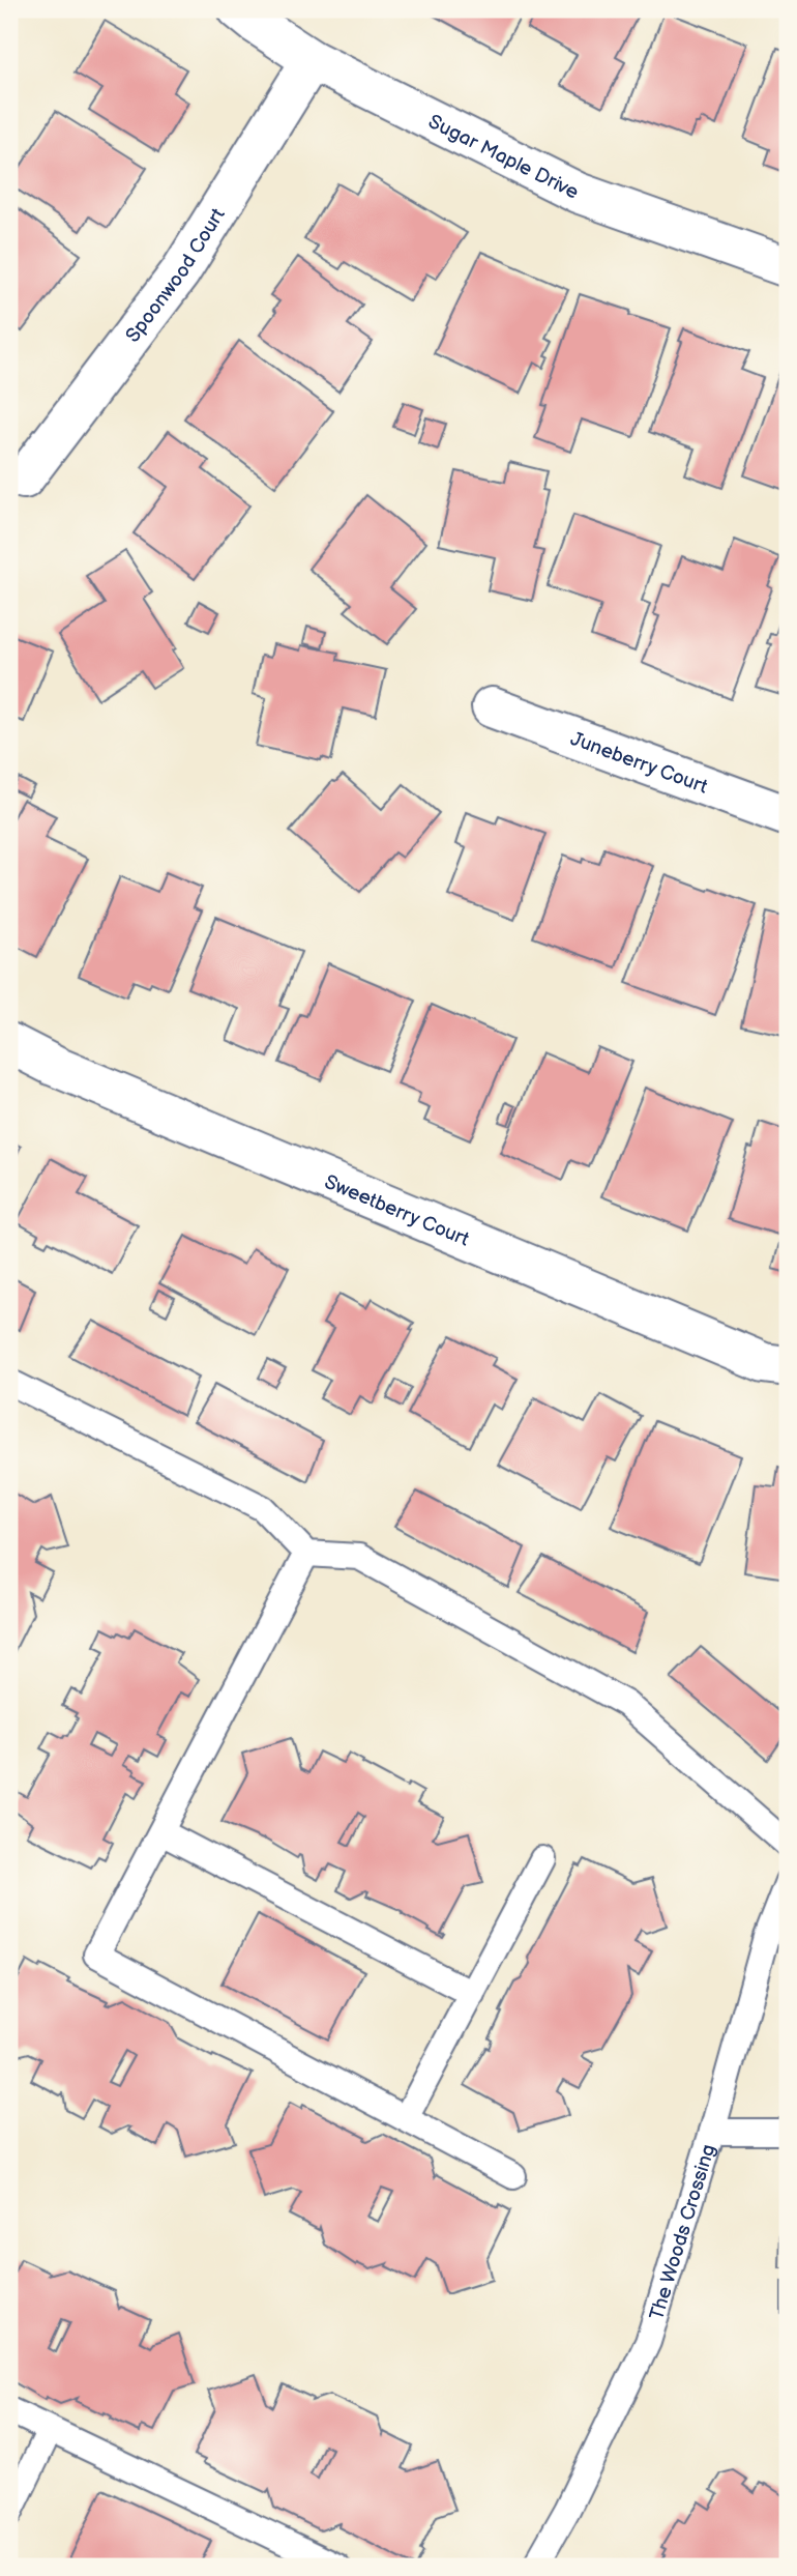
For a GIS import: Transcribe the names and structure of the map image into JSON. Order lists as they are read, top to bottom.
{
  "streets": {
    "street": [
      "Sugar Maple Drive",
      "Spoonwood Court",
      "Juneberry Court",
      "Sweetberry Court"
    ],
    "lane": ["The Woods Crossing"]
  },
  "crossings": [
    ["Sugar Maple Drive", "Spoonwood Court"]
  ]
}
